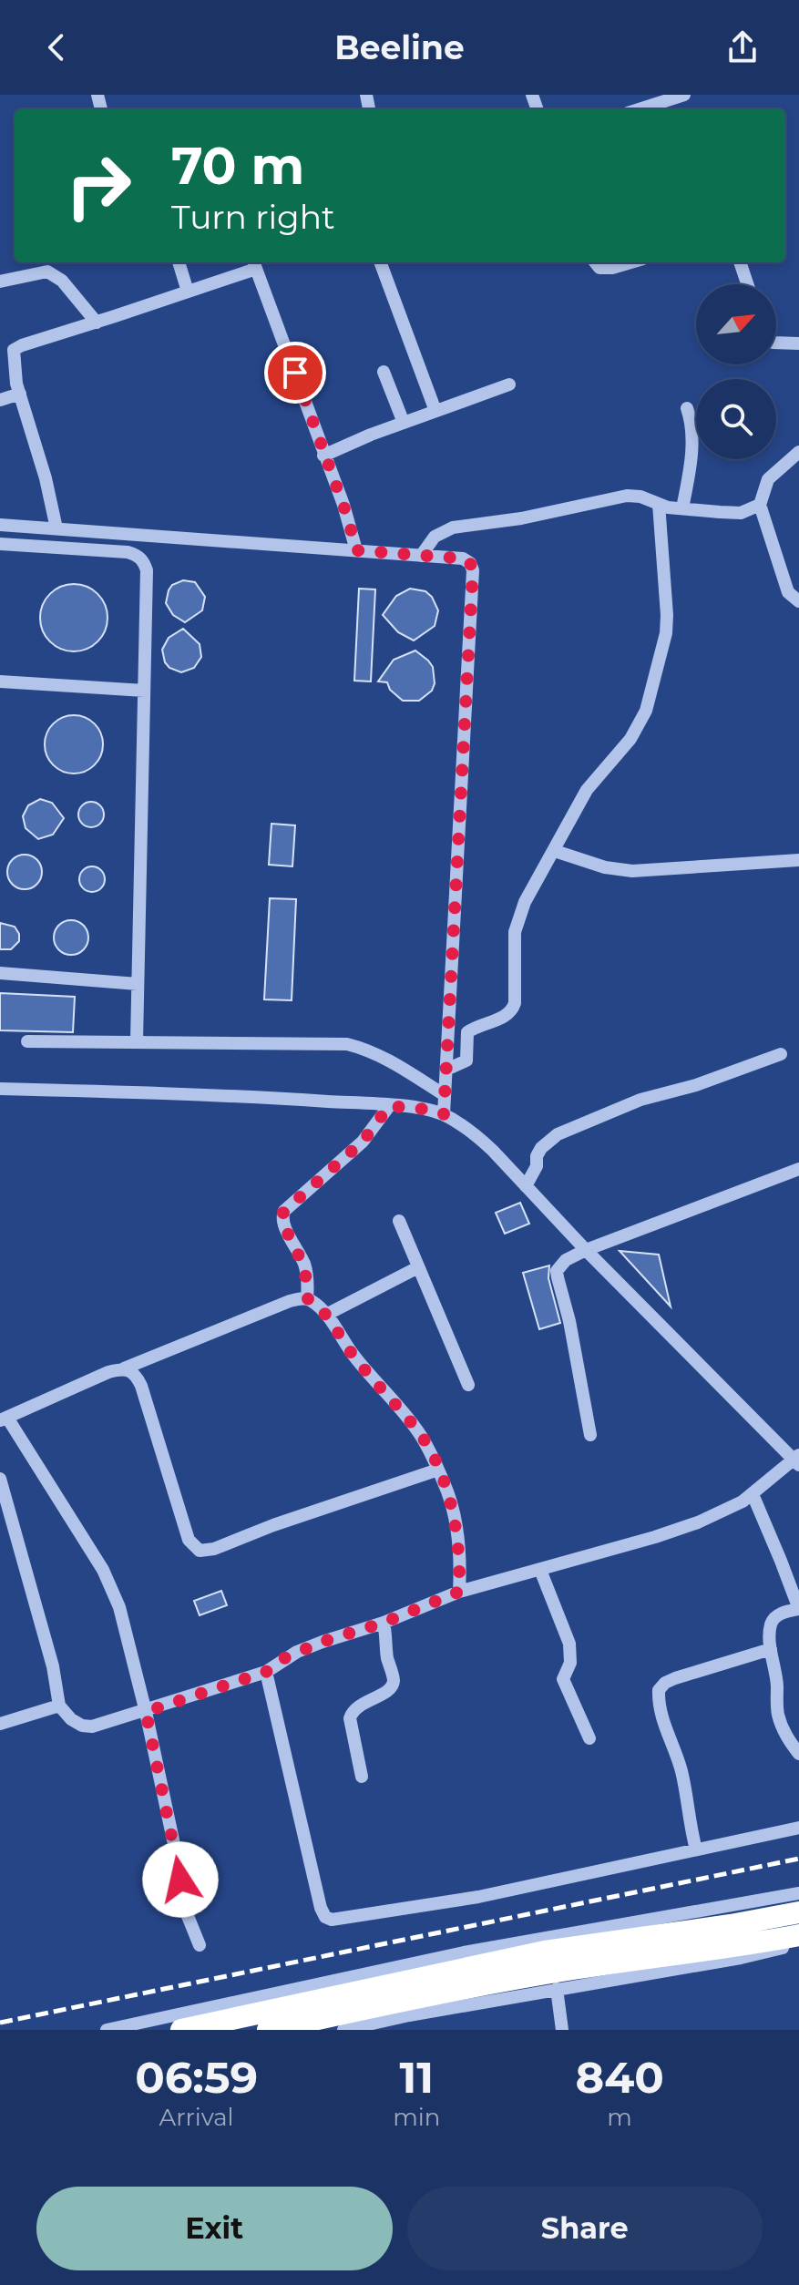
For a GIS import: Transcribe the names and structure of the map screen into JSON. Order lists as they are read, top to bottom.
{
  "north": "top right",
  "page": {
    "header": "Beeline",
    "turn": ["70 m", "Turn right"],
    "eta": [
      "06:59",
      "Arrival",
      "11",
      "min",
      "840",
      "m"
    ],
    "buttons": ["Exit", "Share"]
  }
}
